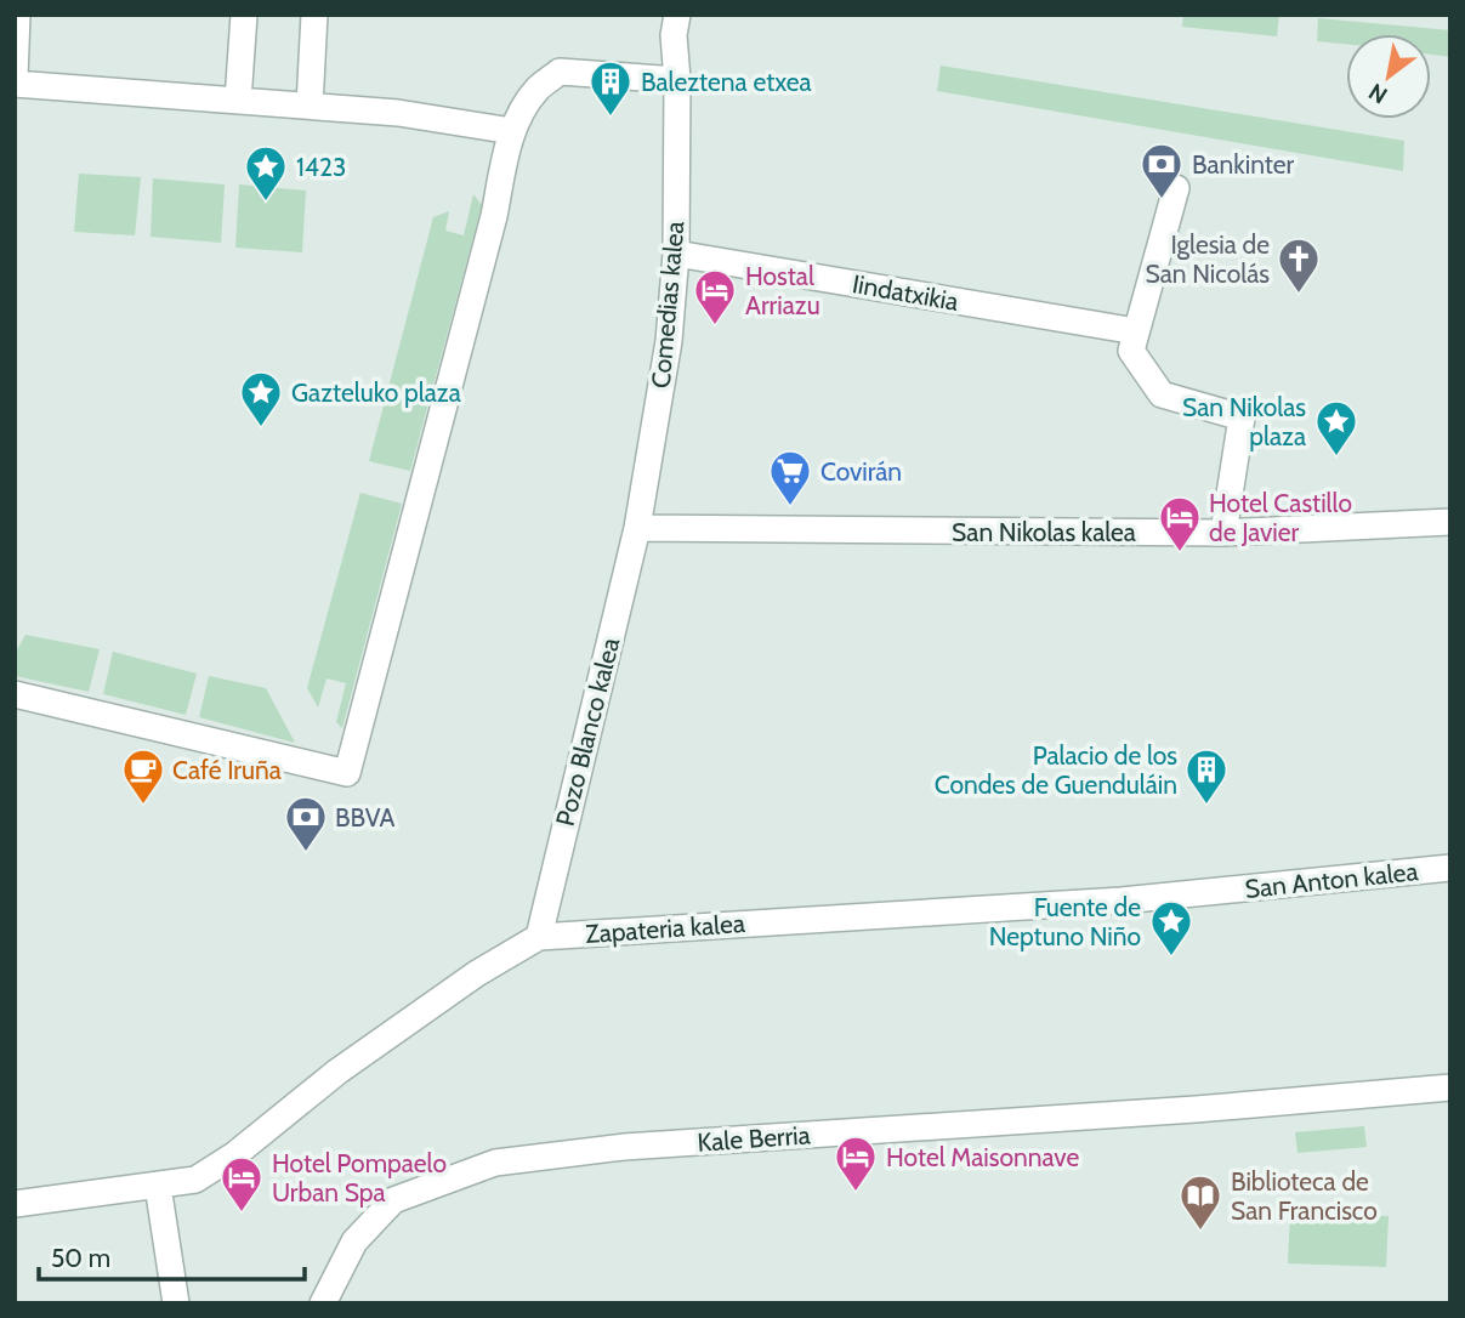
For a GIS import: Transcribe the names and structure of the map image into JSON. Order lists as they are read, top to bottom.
{
  "streets": {
    "street": [
      "Iindatxikia",
      "Comedias kalea",
      "San Nikolas kalea",
      "Pozo Blanco kalea",
      "San Anton kalea",
      "Zapateria kalea",
      "Kale Berria"
    ]
  },
  "crossings": [
    ["Iindatxikia", "Comedias kalea"],
    ["Comedias kalea", "San Nikolas kalea"],
    ["Comedias kalea", "Pozo Blanco kalea"],
    ["San Nikolas kalea", "Pozo Blanco kalea"],
    ["Pozo Blanco kalea", "Zapateria kalea"],
    ["San Anton kalea", "Zapateria kalea"]
  ],
  "places": {
    "building": ["Baleztena etxea", "Palacio de los Condes de Guenduláin"],
    "bank": ["Bankinter", "BBVA"],
    "place": [
      "1423",
      "Gazteluko plaza",
      "San Nikolas plaza",
      "Fuente de Neptuno Niño"
    ],
    "church": ["Iglesia de San Nicolás"],
    "hotel": [
      "Hostal Arriazu",
      "Hotel Castillo de Javier",
      "Hotel Maisonnave",
      "Hotel Pompaelo Urban Spa"
    ],
    "supermarket": ["Covirán"],
    "cafe": ["Café Iruña"],
    "library": ["Biblioteca de San Francisco"]
  },
  "scale_bar": "50 m",
  "north": "bottom left"
}
